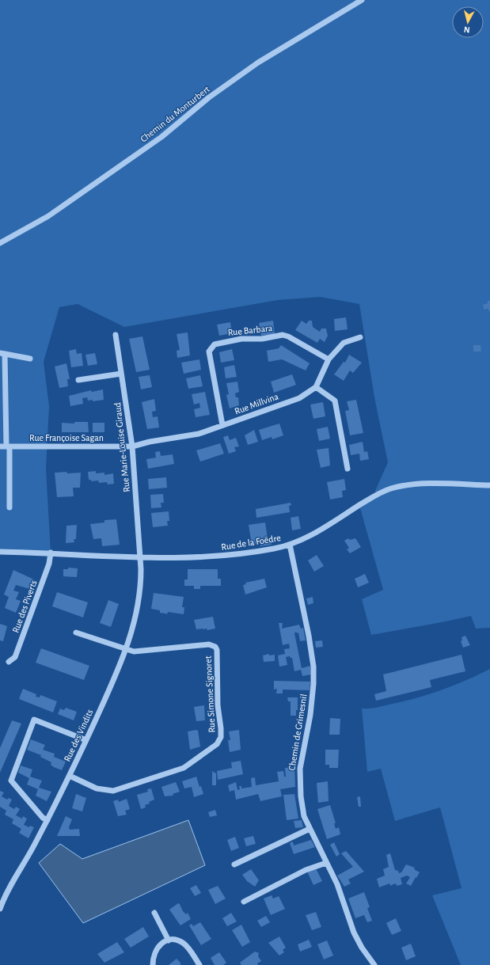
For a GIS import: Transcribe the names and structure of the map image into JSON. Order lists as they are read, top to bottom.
{
  "streets": {
    "street": [
      "Chemin du Monturbert",
      "Rue Barbara",
      "Rue Millvina",
      "Rue Françoise Sagan",
      "Rue Marie-Louise Giraud",
      "Rue de la Foëdre",
      "Rue des Piverts",
      "Rue Simone Signoret",
      "Chemin de Grimesnil",
      "Rue des Vindits"
    ]
  },
  "crossings": [
    ["Rue Barbara", "Rue Millvina"],
    ["Rue Millvina", "Rue Françoise Sagan"],
    ["Rue Millvina", "Rue Marie-Louise Giraud"],
    ["Rue Françoise Sagan", "Rue Marie-Louise Giraud"],
    ["Rue Marie-Louise Giraud", "Rue de la Foëdre"],
    ["Rue Marie-Louise Giraud", "Rue des Vindits"],
    ["Rue de la Foëdre", "Rue des Piverts"],
    ["Rue de la Foëdre", "Chemin de Grimesnil"],
    ["Rue de la Foëdre", "Rue des Vindits"],
    ["Rue Simone Signoret", "Rue des Vindits"]
  ],
  "north": "bottom"
}
